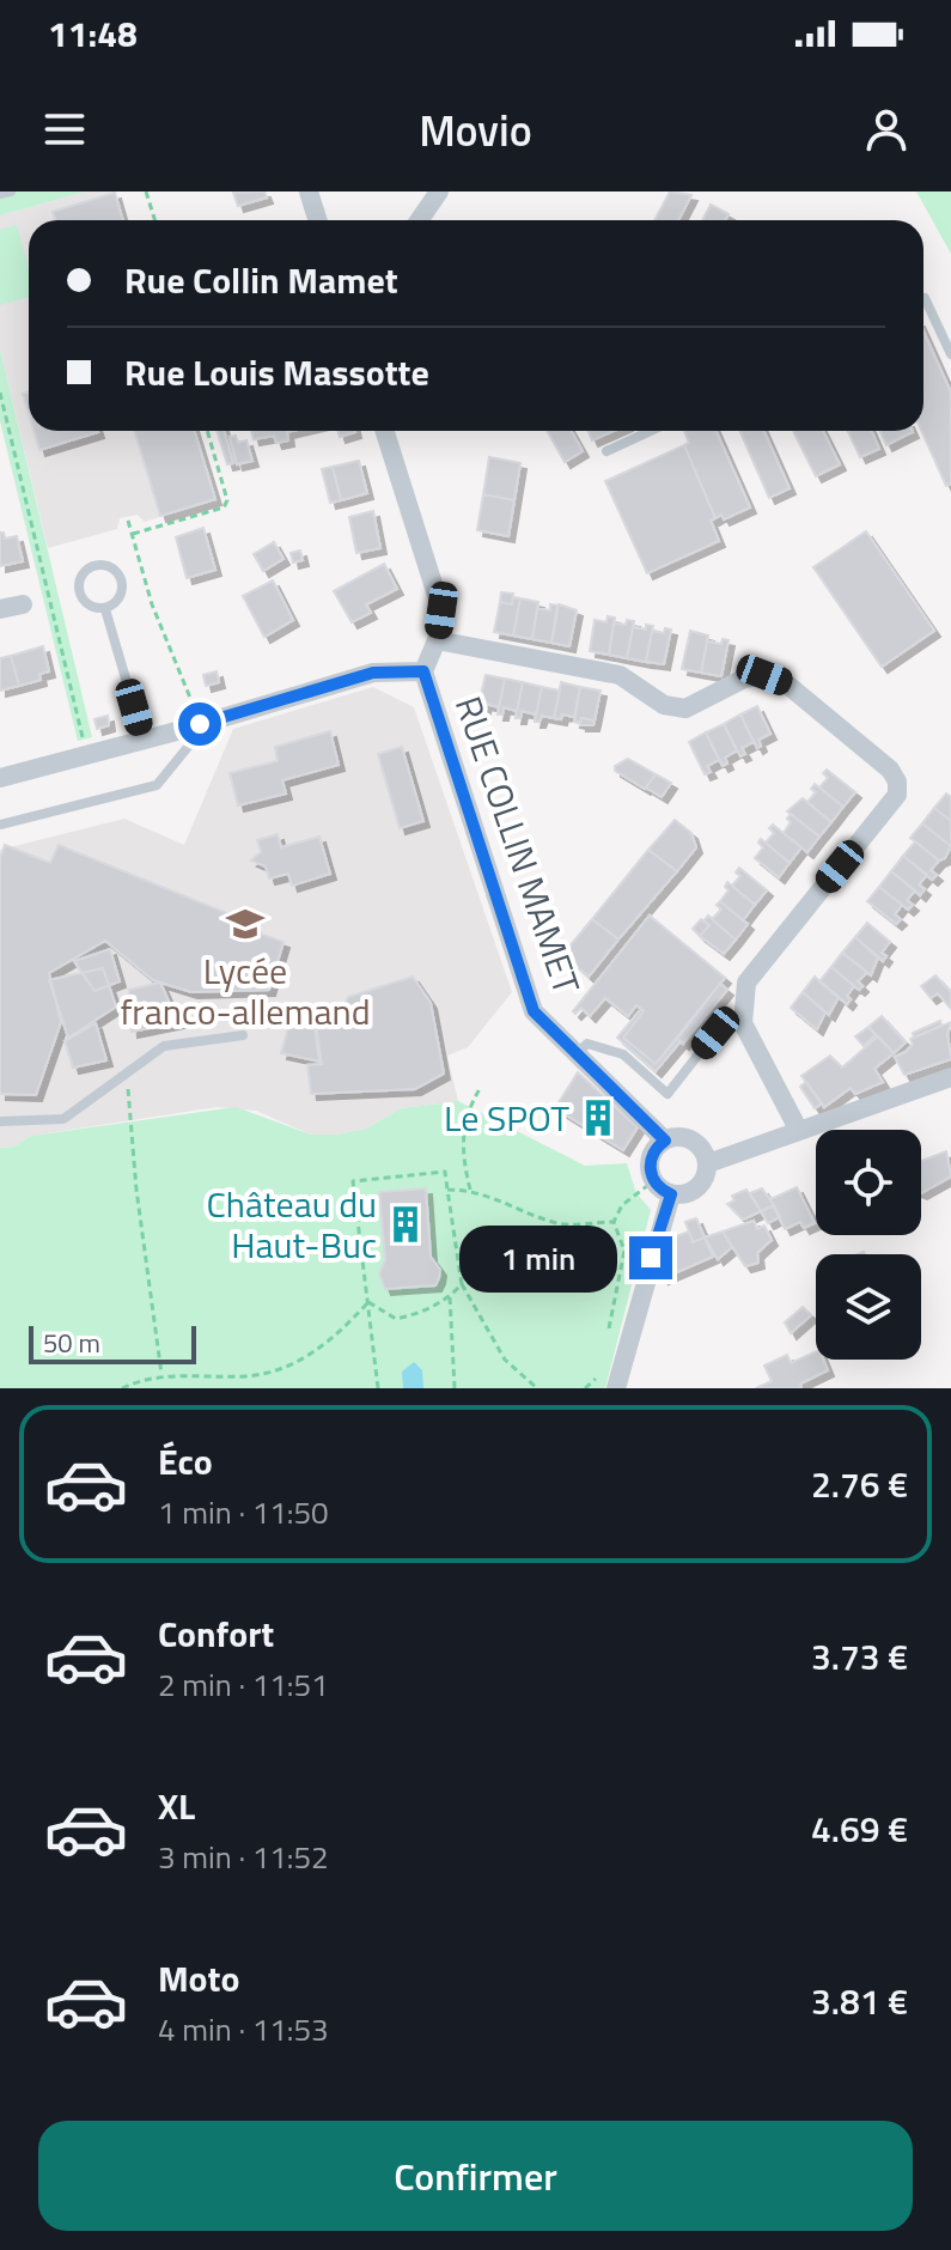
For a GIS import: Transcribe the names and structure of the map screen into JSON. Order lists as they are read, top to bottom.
{
  "streets": {
    "street": ["RUE COLLIN MAMET"]
  },
  "places": {
    "school or university": ["Lycée franco-allemand"],
    "building": ["Le SPOT", "Château du Haut-Buc"]
  },
  "scale_bar": "50 m",
  "page": {
    "status": "11:48",
    "header": "Movio",
    "banner": ["Rue Collin Mamet", "Rue Louis Massotte"],
    "bubble": "1 min",
    "scale": "50 m",
    "list": [
      {
        "name": "Éco",
        "note": "1 min · 11:50",
        "value": "2.76 €"
      },
      {
        "name": "Confort",
        "note": "2 min · 11:51",
        "value": "3.73 €"
      },
      {
        "name": "XL",
        "note": "3 min · 11:52",
        "value": "4.69 €"
      },
      {
        "name": "Moto",
        "note": "4 min · 11:53",
        "value": "3.81 €"
      }
    ],
    "buttons": "Confirmer"
  }
}
